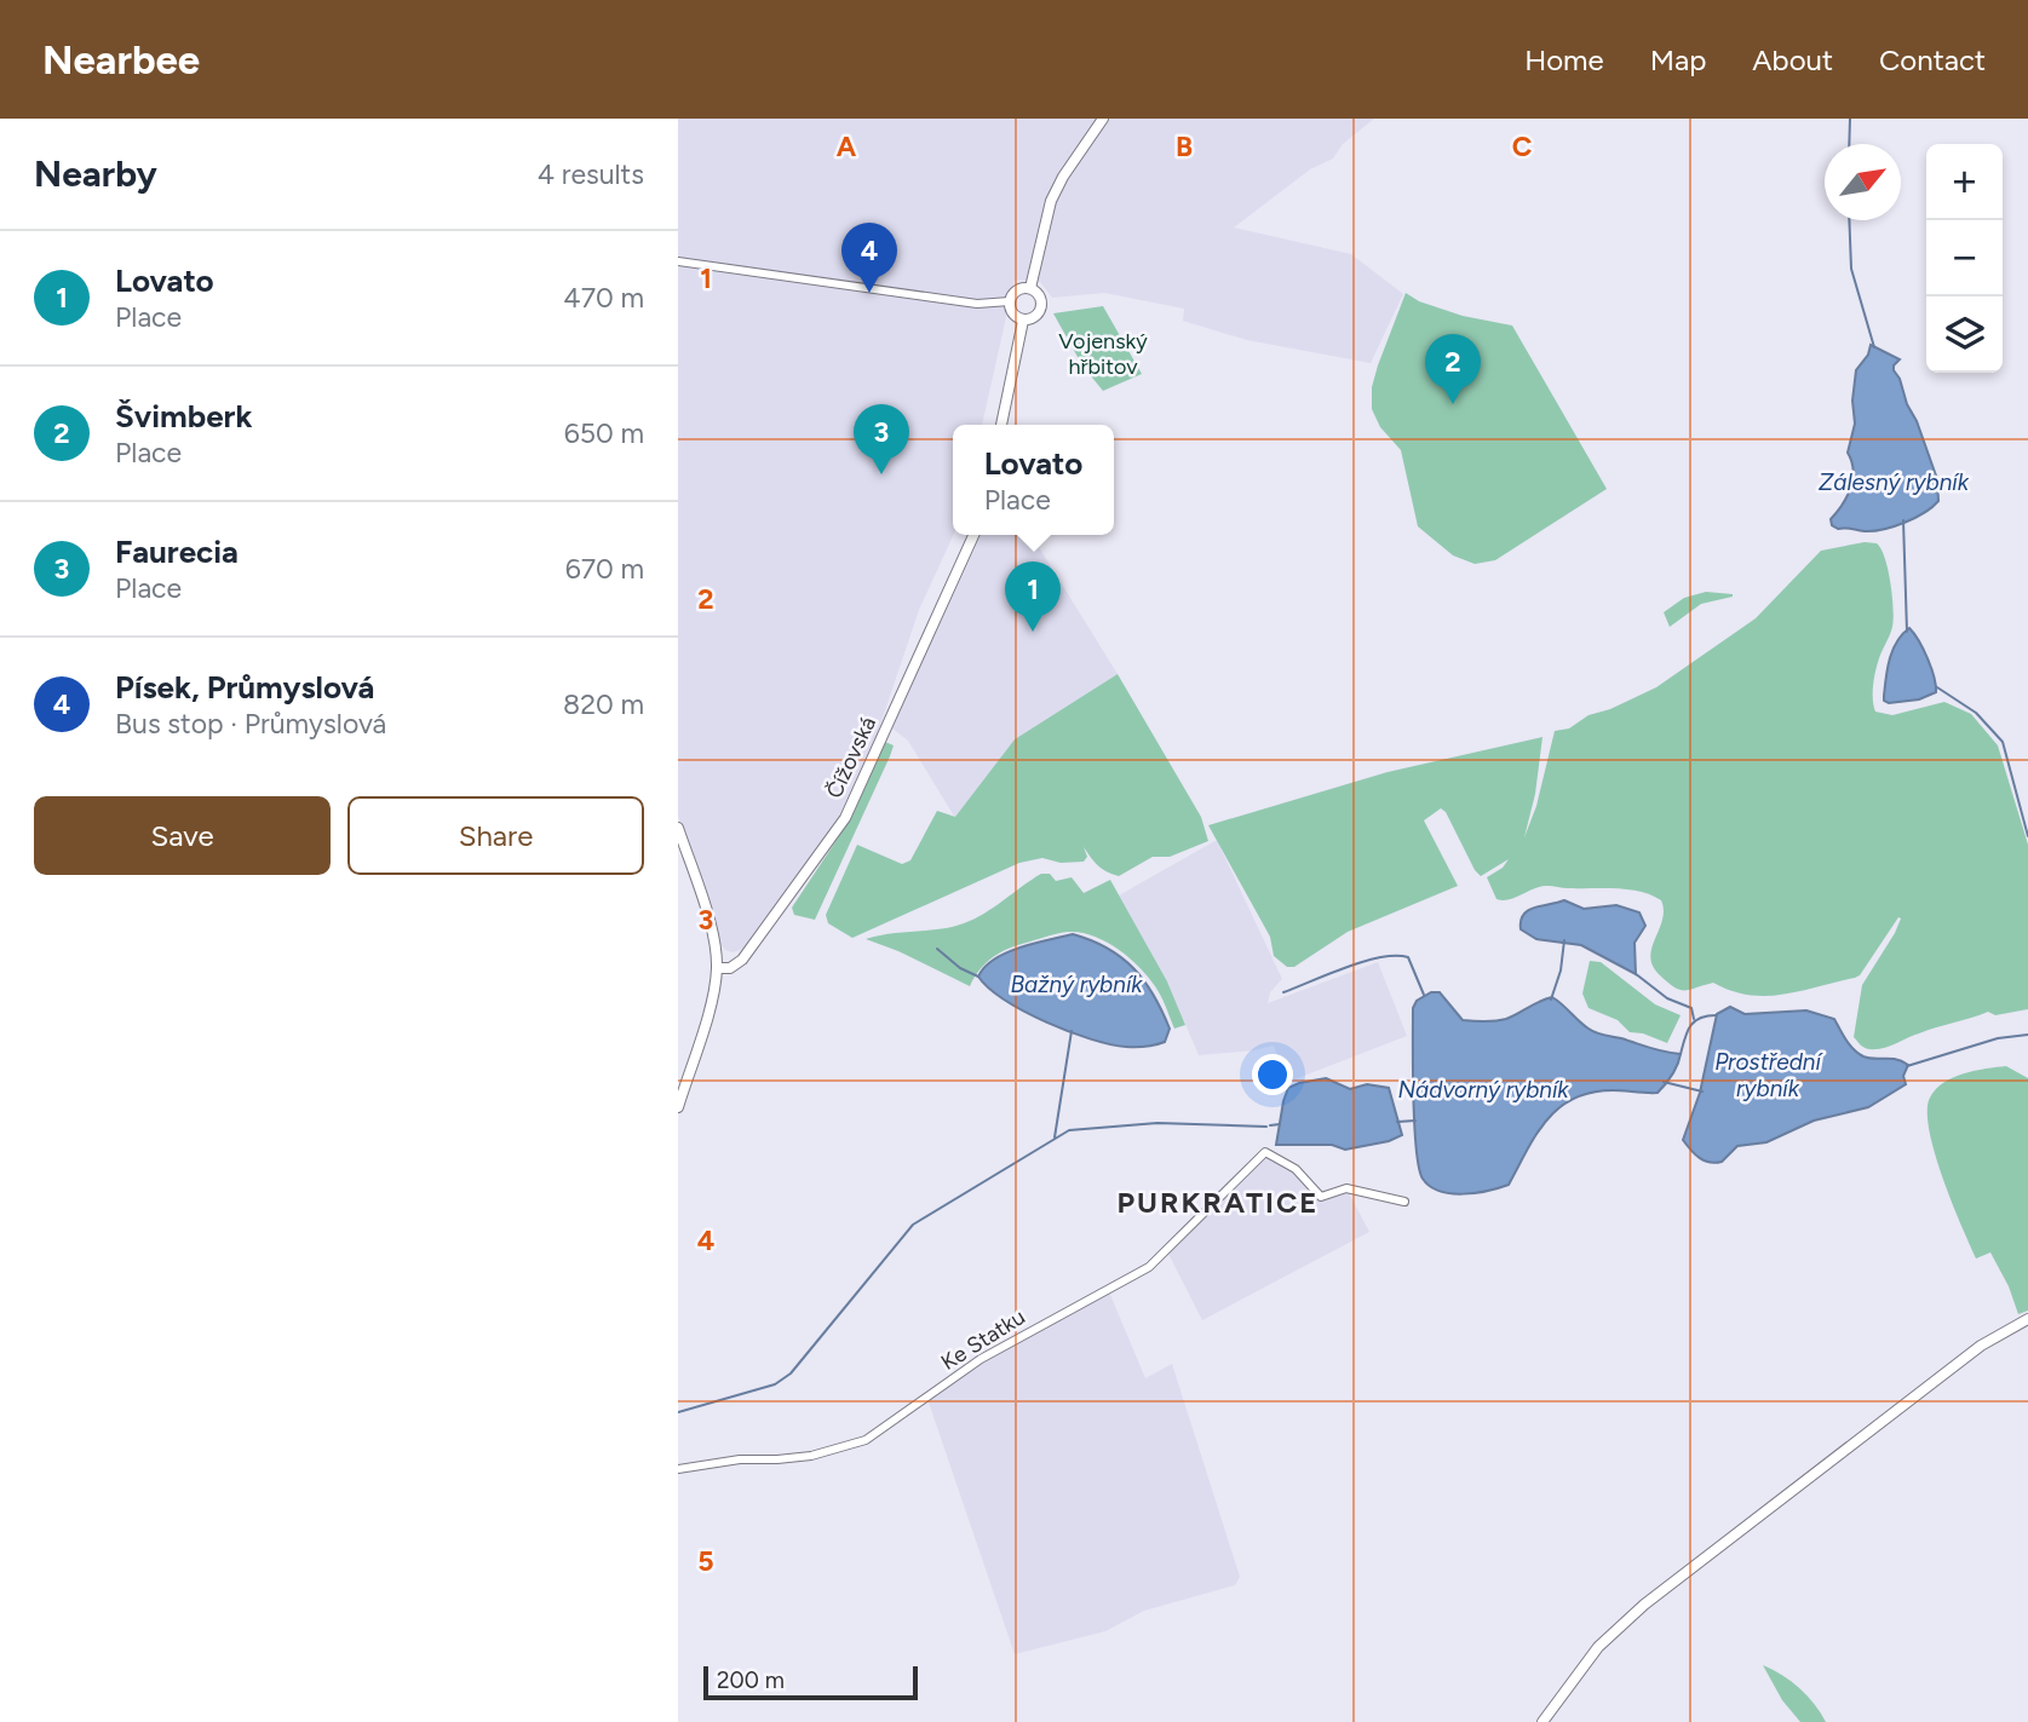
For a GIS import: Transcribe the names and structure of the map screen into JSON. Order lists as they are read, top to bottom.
{
  "streets": {
    "street": ["Čížovská", "Ke Statku"]
  },
  "districts": ["PURKRATICE"],
  "water": [
    "Zálesný rybník",
    "Bažný rybník",
    "Prostřední rybník",
    "Nádvorný rybník"
  ],
  "parks": ["Vojenský hřbitov"],
  "scale_bar": "200 m",
  "north": "top right",
  "page": {
    "header": "Nearbee",
    "nav": [
      "Home",
      "Map",
      "About",
      "Contact"
    ],
    "heading": ["Nearby", "4 results"],
    "map_buttons": ["+", "−"],
    "pins": [
      "4",
      "2",
      "3",
      "1"
    ],
    "list": [
      {
        "mark": "1",
        "name": "Lovato",
        "note": "Place",
        "value": "470 m"
      },
      {
        "mark": "2",
        "name": "Švimberk",
        "note": "Place",
        "value": "650 m"
      },
      {
        "mark": "3",
        "name": "Faurecia",
        "note": "Place",
        "value": "670 m"
      },
      {
        "mark": "4",
        "name": "Písek, Průmyslová",
        "note": "Bus stop · Průmyslová",
        "value": "820 m"
      }
    ],
    "popup": ["Lovato", "Place"],
    "buttons": ["Save", "Share"],
    "scale": "200 m"
  },
  "grid": {
    "columns": ["A", "B", "C"],
    "rows": [
      "1",
      "2",
      "3",
      "4",
      "5"
    ]
  }
}
